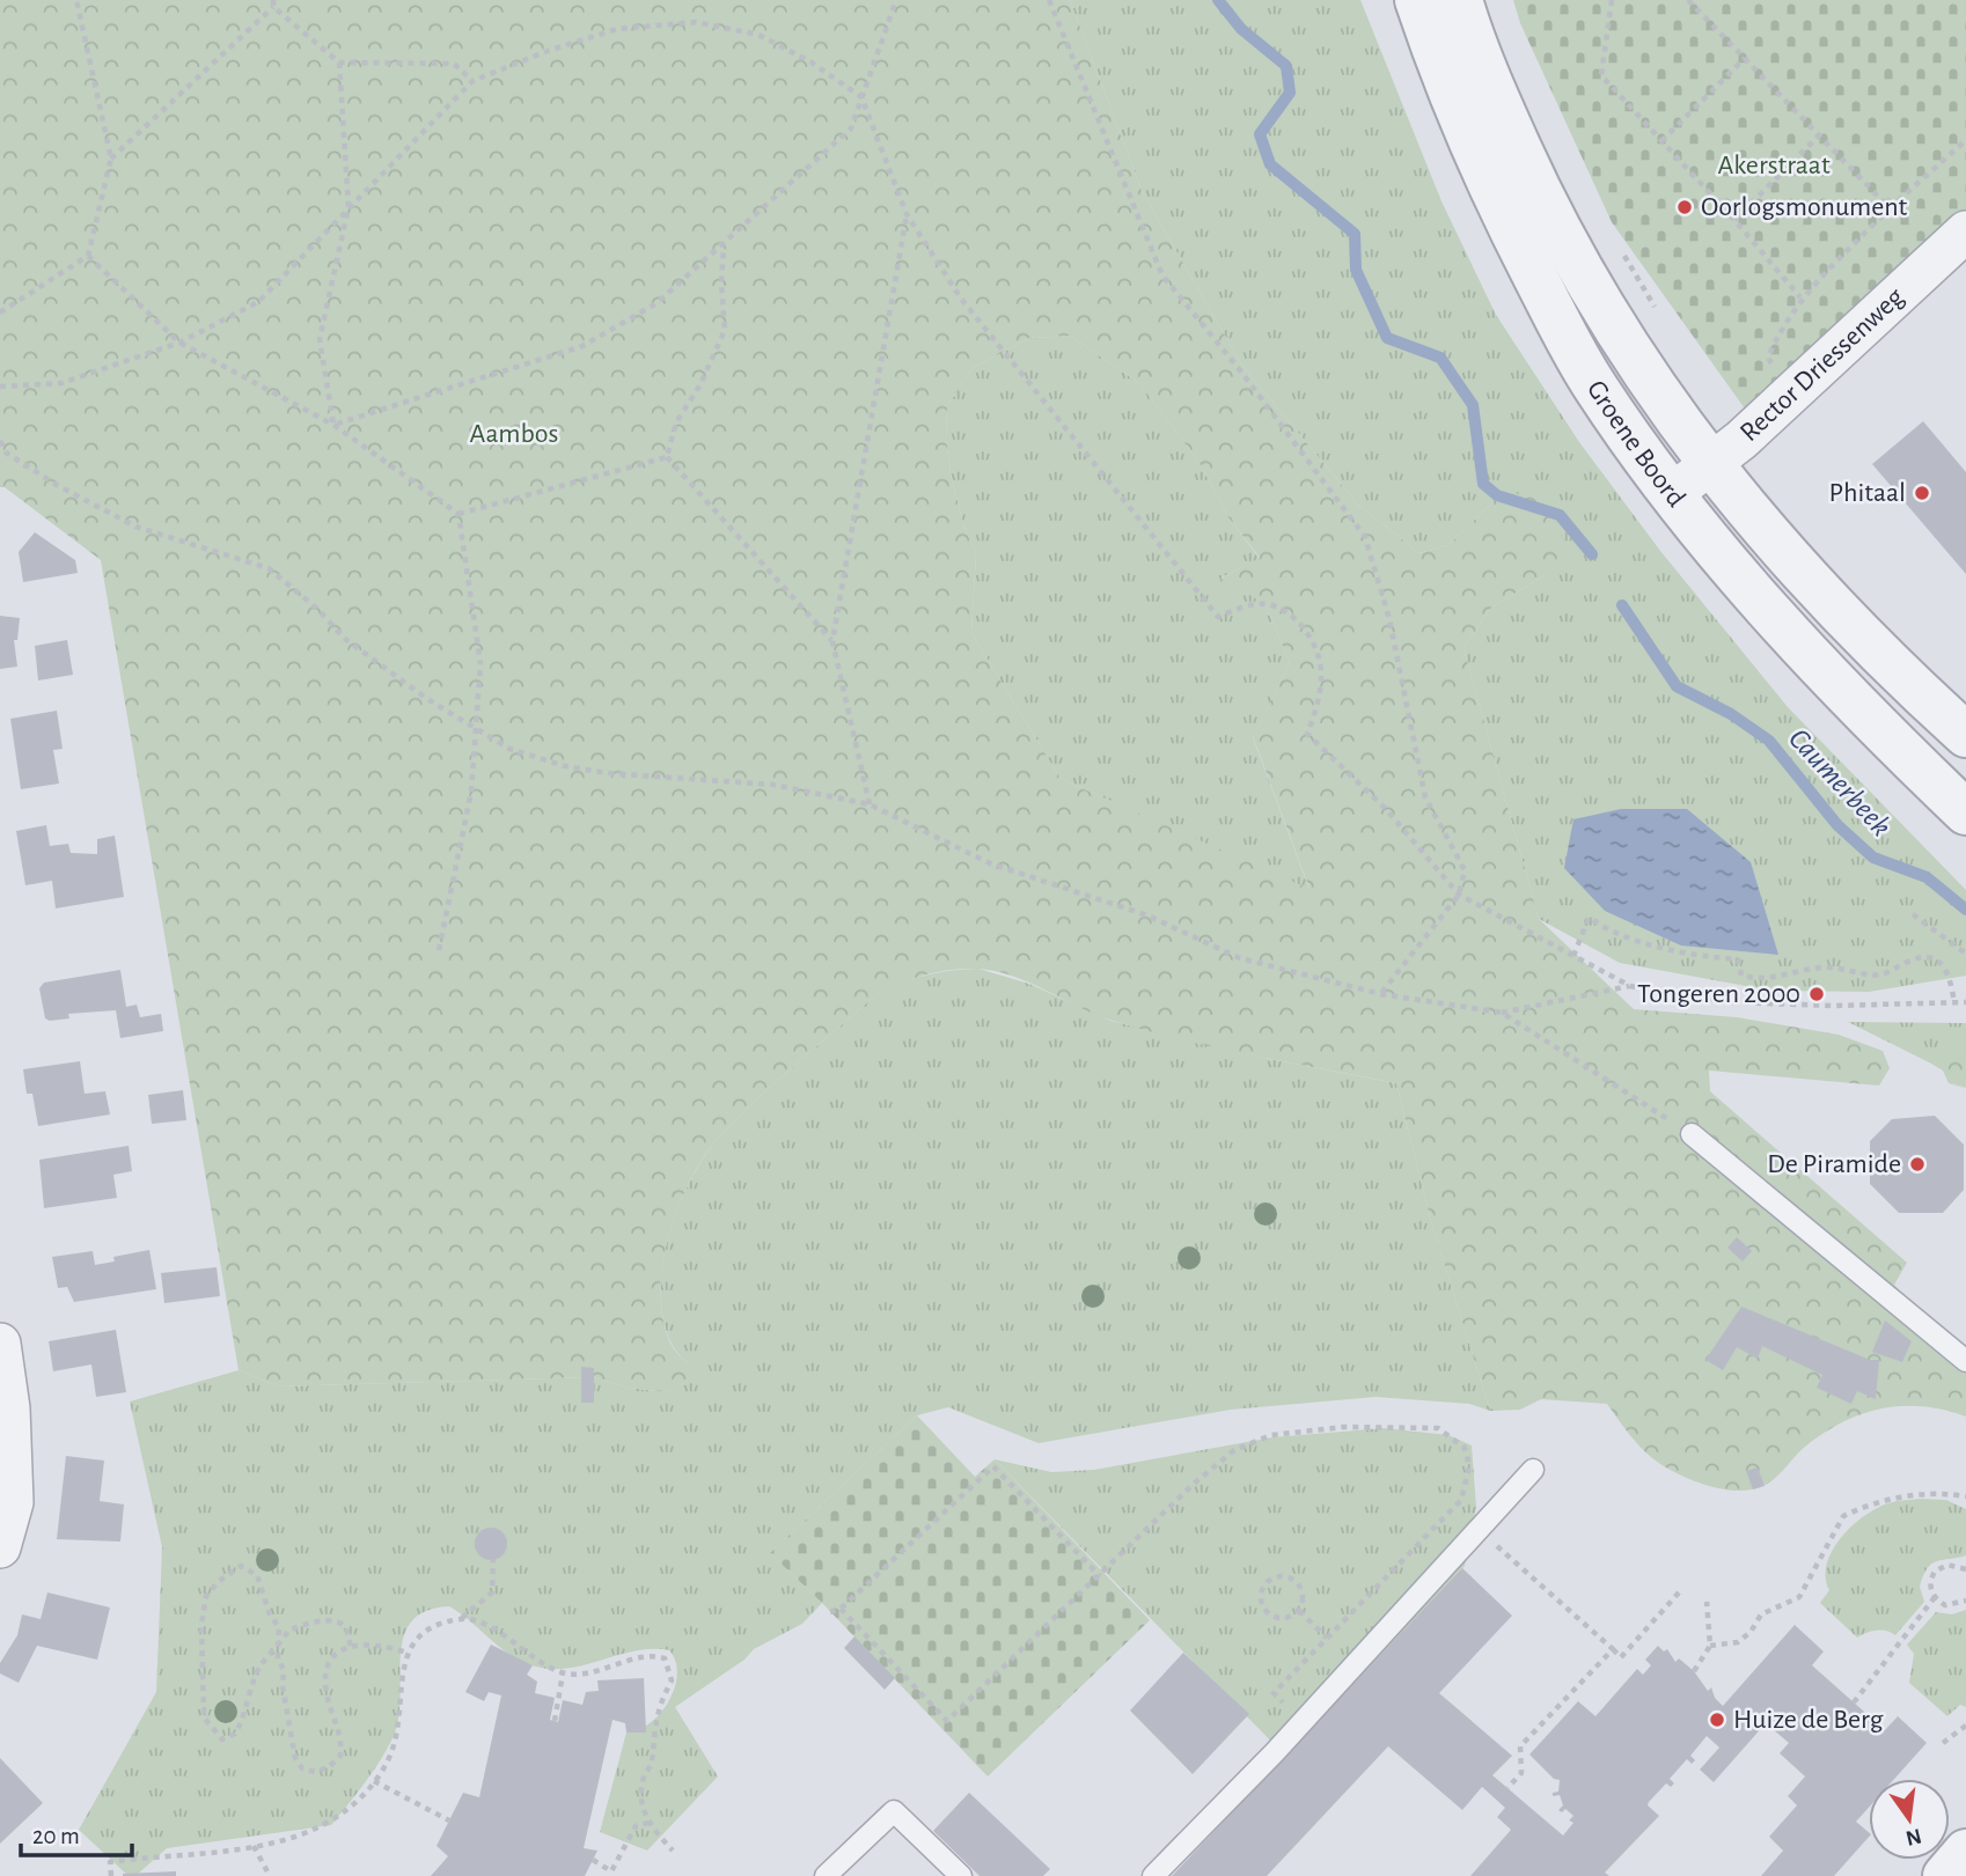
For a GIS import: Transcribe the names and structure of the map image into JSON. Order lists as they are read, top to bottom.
{
  "streets": {
    "street": ["Rector Driessenweg", "Groene Boord"]
  },
  "crossings": [
    ["Rector Driessenweg", "Groene Boord"]
  ],
  "water": ["Caumerbeek"],
  "parks": ["Akerstraat", "Aambos"],
  "places": [
    "Oorlogsmonument",
    "Phitaal",
    "Tongeren 2000",
    "De Piramide",
    "Huize de Berg"
  ],
  "scale_bar": "20 m",
  "north": "bottom"
}
